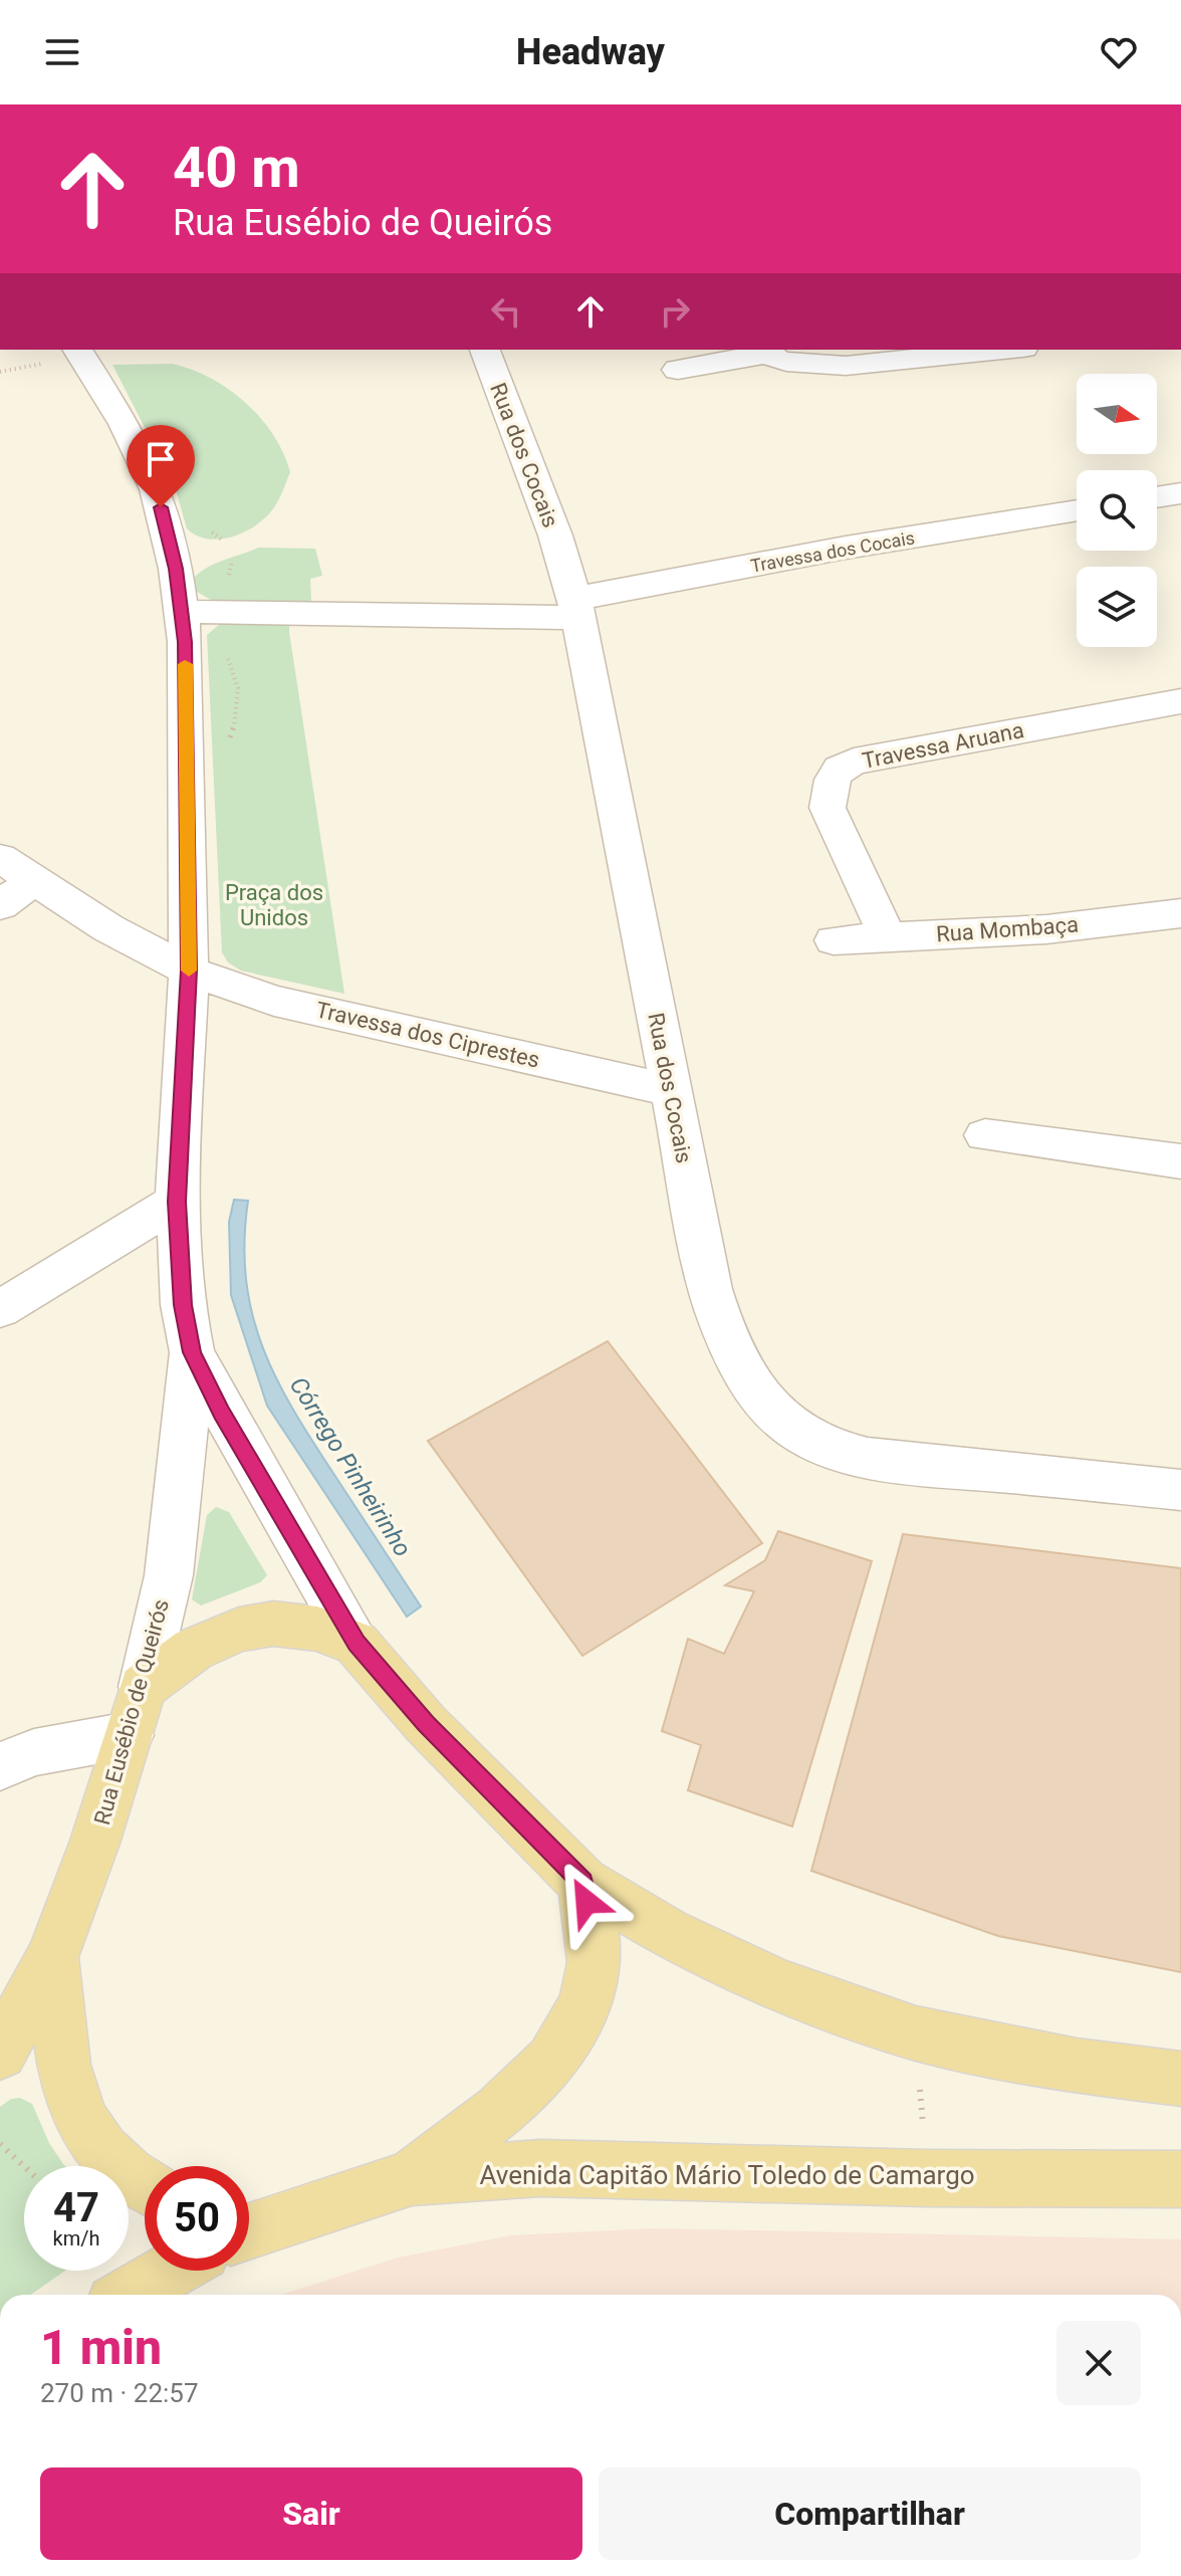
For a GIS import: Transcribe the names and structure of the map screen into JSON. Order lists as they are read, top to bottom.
{
  "streets": {
    "main road": ["Rua Eusébio de Queirós", "Avenida Capitão Mário Toledo de Camargo"],
    "street": [
      "Rua dos Cocais",
      "Travessa dos Cocais",
      "Travessa Aruana",
      "Rua Mombaça",
      "Travessa dos Ciprestes"
    ]
  },
  "crossings": [
    ["Rua dos Cocais", "Travessa dos Cocais"],
    ["Rua dos Cocais", "Travessa dos Ciprestes"],
    ["Travessa dos Cocais", "Rua Eusébio de Queirós"],
    ["Travessa Aruana", "Rua Mombaça"],
    ["Travessa dos Ciprestes", "Rua Eusébio de Queirós"]
  ],
  "water": ["Córrego Pinheirinho"],
  "parks": ["Praça dos Unidos"],
  "north": "right",
  "page": {
    "header": "Headway",
    "turn": ["40 m", "Rua Eusébio de Queirós"],
    "speed": "47 km/h",
    "limit": "50",
    "heading": ["1 min", "270 m · 22:57"],
    "buttons": ["Sair", "Compartilhar"]
  }
}
